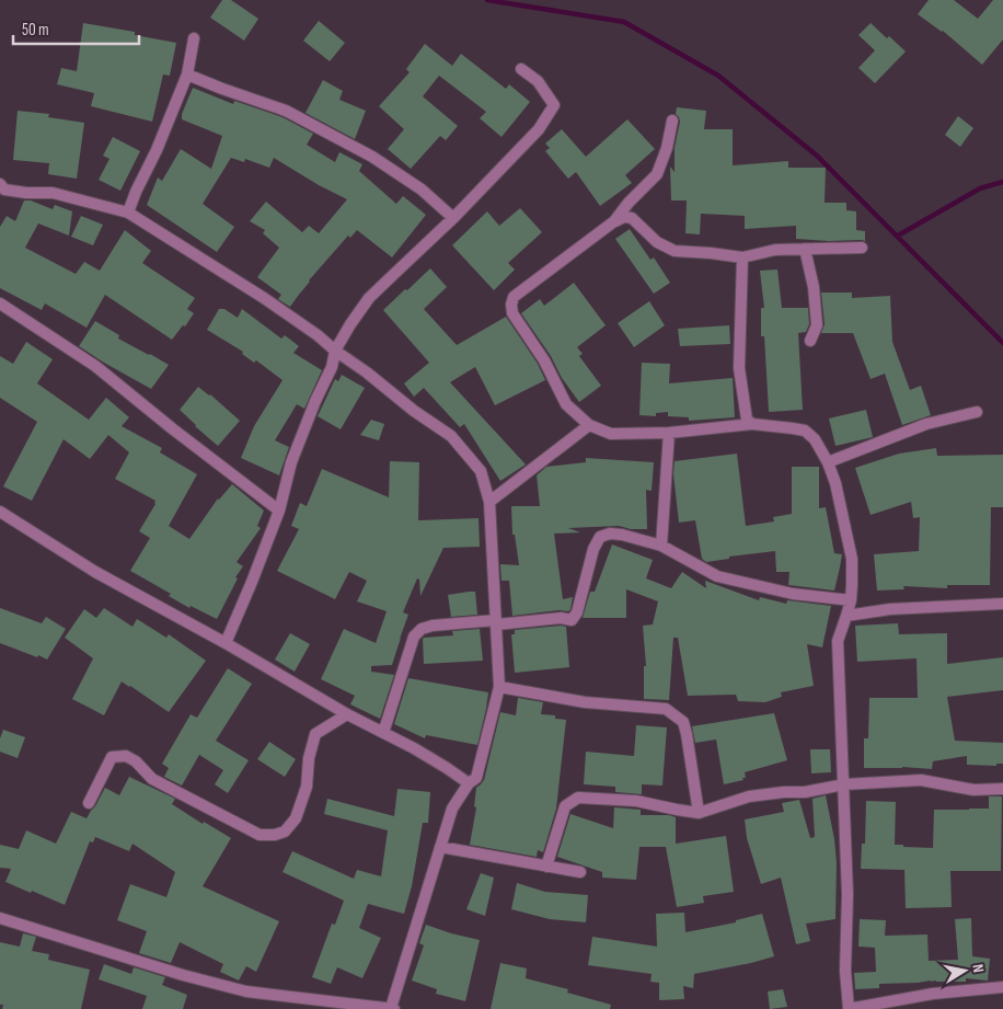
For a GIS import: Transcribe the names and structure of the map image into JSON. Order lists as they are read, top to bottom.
{
  "scale_bar": "50 m",
  "north": "right"
}
